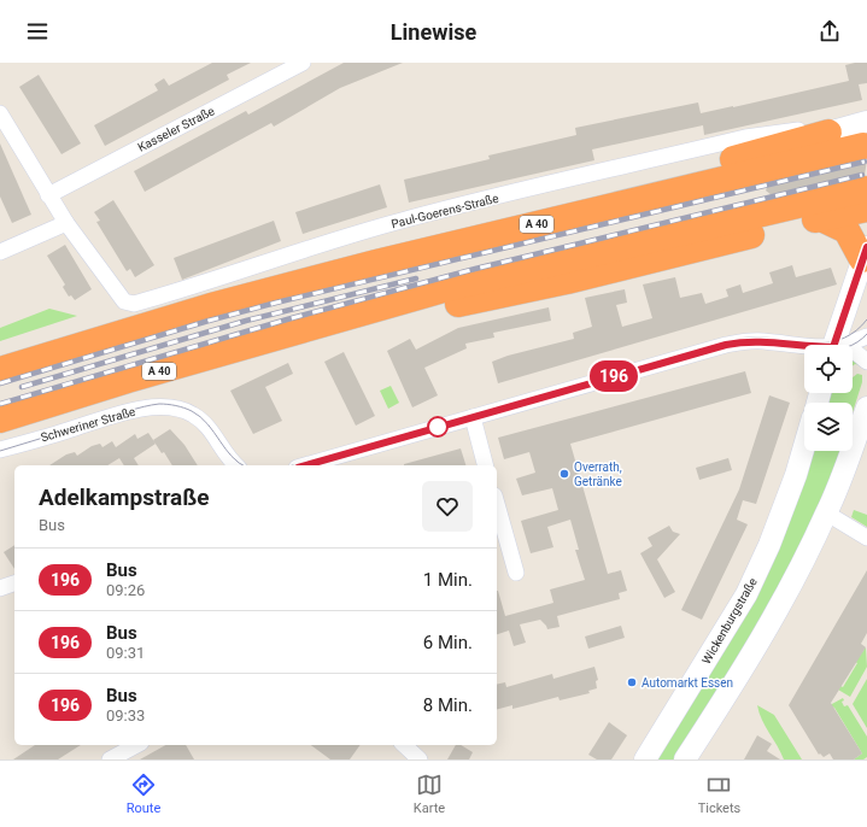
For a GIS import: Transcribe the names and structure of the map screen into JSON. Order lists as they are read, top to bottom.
{
  "streets": {
    "highway": ["A 40"],
    "main road": ["Paul-Goerens-Straße", "Wickenburgstraße"],
    "street": ["Kasseler Straße", "Schweriner Straße"]
  },
  "crossings": [
    ["Kasseler Straße", "Paul-Goerens-Straße"],
    ["Paul-Goerens-Straße", "A 40"]
  ],
  "places": ["Overrath, Getränke", "Automarkt Essen"],
  "lines": ["bus line 196"],
  "page": {
    "header": "Linewise",
    "on_map": "196",
    "heading": ["Adelkampstraße", "Bus"],
    "list": [
      {
        "mark": "196",
        "name": "Bus",
        "note": "09:26",
        "value": "1 Min."
      },
      {
        "mark": "196",
        "name": "Bus",
        "note": "09:31",
        "value": "6 Min."
      },
      {
        "mark": "196",
        "name": "Bus",
        "note": "09:33",
        "value": "8 Min."
      }
    ],
    "tabs": ["Route", "Karte", "Tickets"]
  }
}
